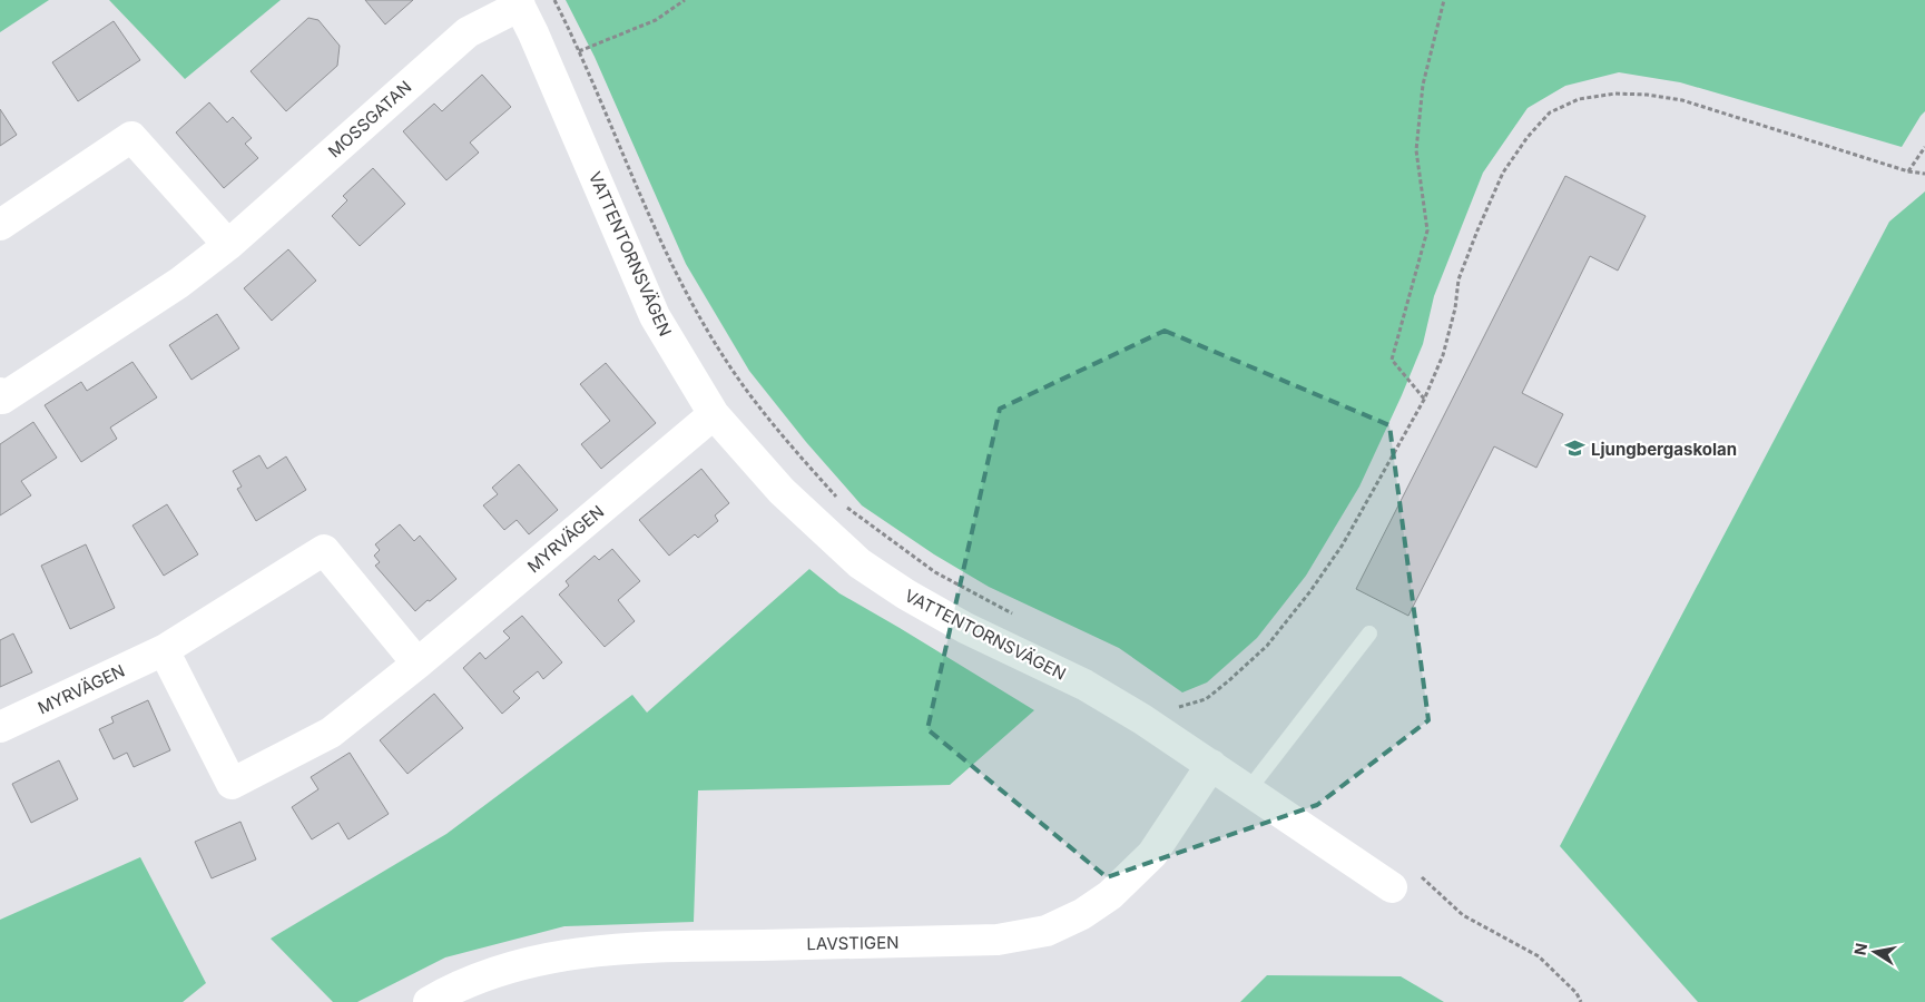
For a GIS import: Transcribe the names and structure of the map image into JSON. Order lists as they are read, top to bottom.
{
  "streets": {
    "street": [
      "MOSSGATAN",
      "VATTENTORNSVÄGEN",
      "MYRVÄGEN",
      "LAVSTIGEN"
    ]
  },
  "crossings": [
    ["MOSSGATAN", "VATTENTORNSVÄGEN"],
    ["VATTENTORNSVÄGEN", "MYRVÄGEN"],
    ["VATTENTORNSVÄGEN", "LAVSTIGEN"]
  ],
  "places": {
    "school or university": ["Ljungbergaskolan"]
  },
  "north": "left"
}
